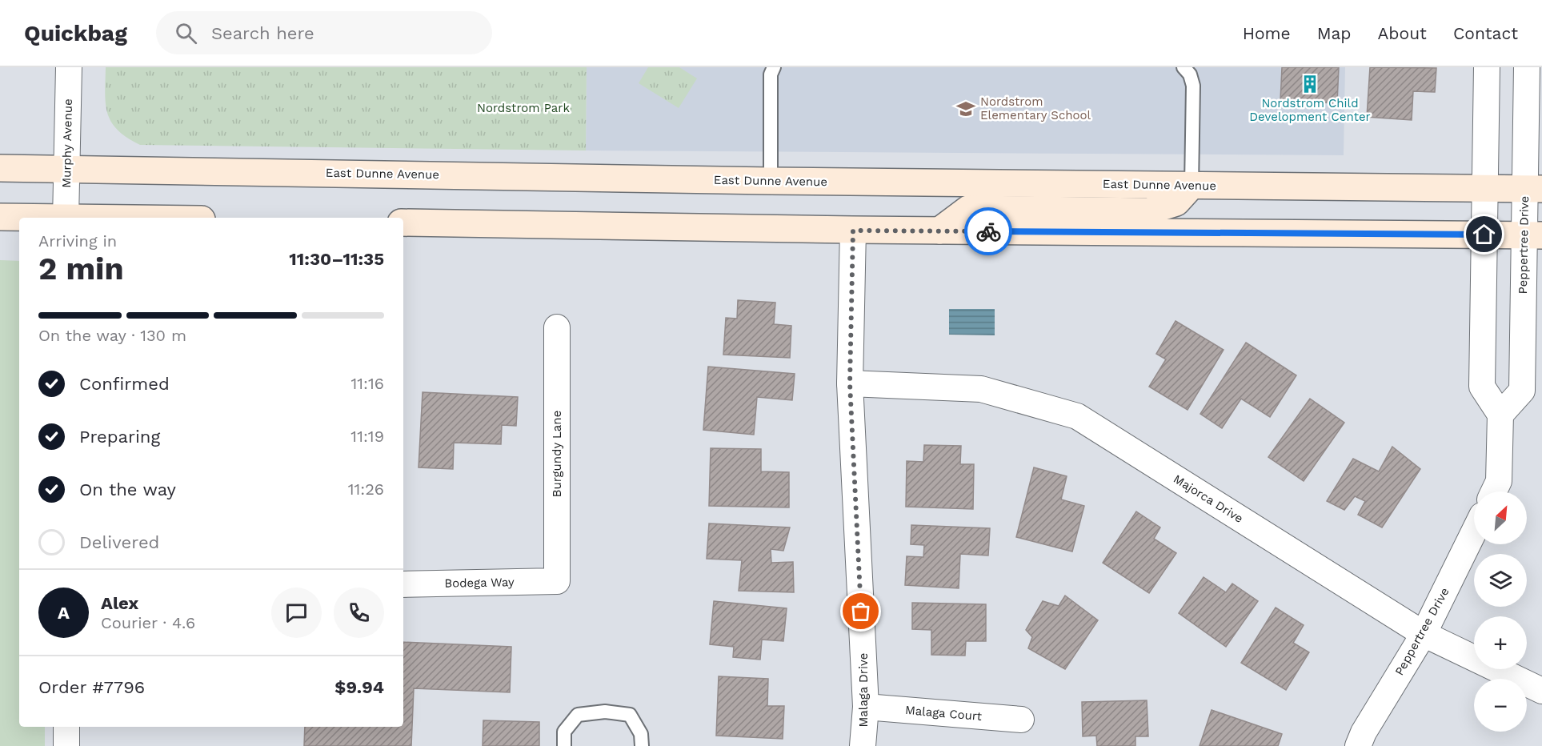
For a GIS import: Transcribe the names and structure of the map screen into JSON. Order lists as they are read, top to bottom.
{
  "streets": {
    "main road": ["East Dunne Avenue"],
    "street": [
      "Murphy Avenue",
      "Peppertree Drive",
      "Burgundy Lane",
      "Majorca Drive",
      "Bodega Way",
      "Malaga Drive",
      "Malaga Court"
    ]
  },
  "crossings": [
    ["Murphy Avenue", "East Dunne Avenue"],
    ["East Dunne Avenue", "Peppertree Drive"],
    ["Peppertree Drive", "Majorca Drive"],
    ["Burgundy Lane", "Bodega Way"],
    ["Majorca Drive", "Malaga Drive"],
    ["Malaga Drive", "Malaga Court"]
  ],
  "parks": ["Nordstrom Park"],
  "places": {
    "building": ["Nordstrom Child Development Center"],
    "school or university": ["Nordstrom Elementary School"]
  },
  "north": "top right",
  "page": {
    "header": "Quickbag",
    "search": "Search here",
    "nav": [
      "Home",
      "Map",
      "About",
      "Contact"
    ],
    "heading": ["2 min", "Arriving in", "11:30–11:35"],
    "panel": [
      "Alex",
      "Courier · 4.6",
      "Order #7796",
      "$9.94"
    ],
    "bar": "On the way · 130 m",
    "list": [
      ["Confirmed", "11:16"],
      ["Preparing", "11:19"],
      ["On the way", "11:26"],
      "Delivered"
    ],
    "map_buttons": ["+", "−"],
    "round": "A"
  }
}
